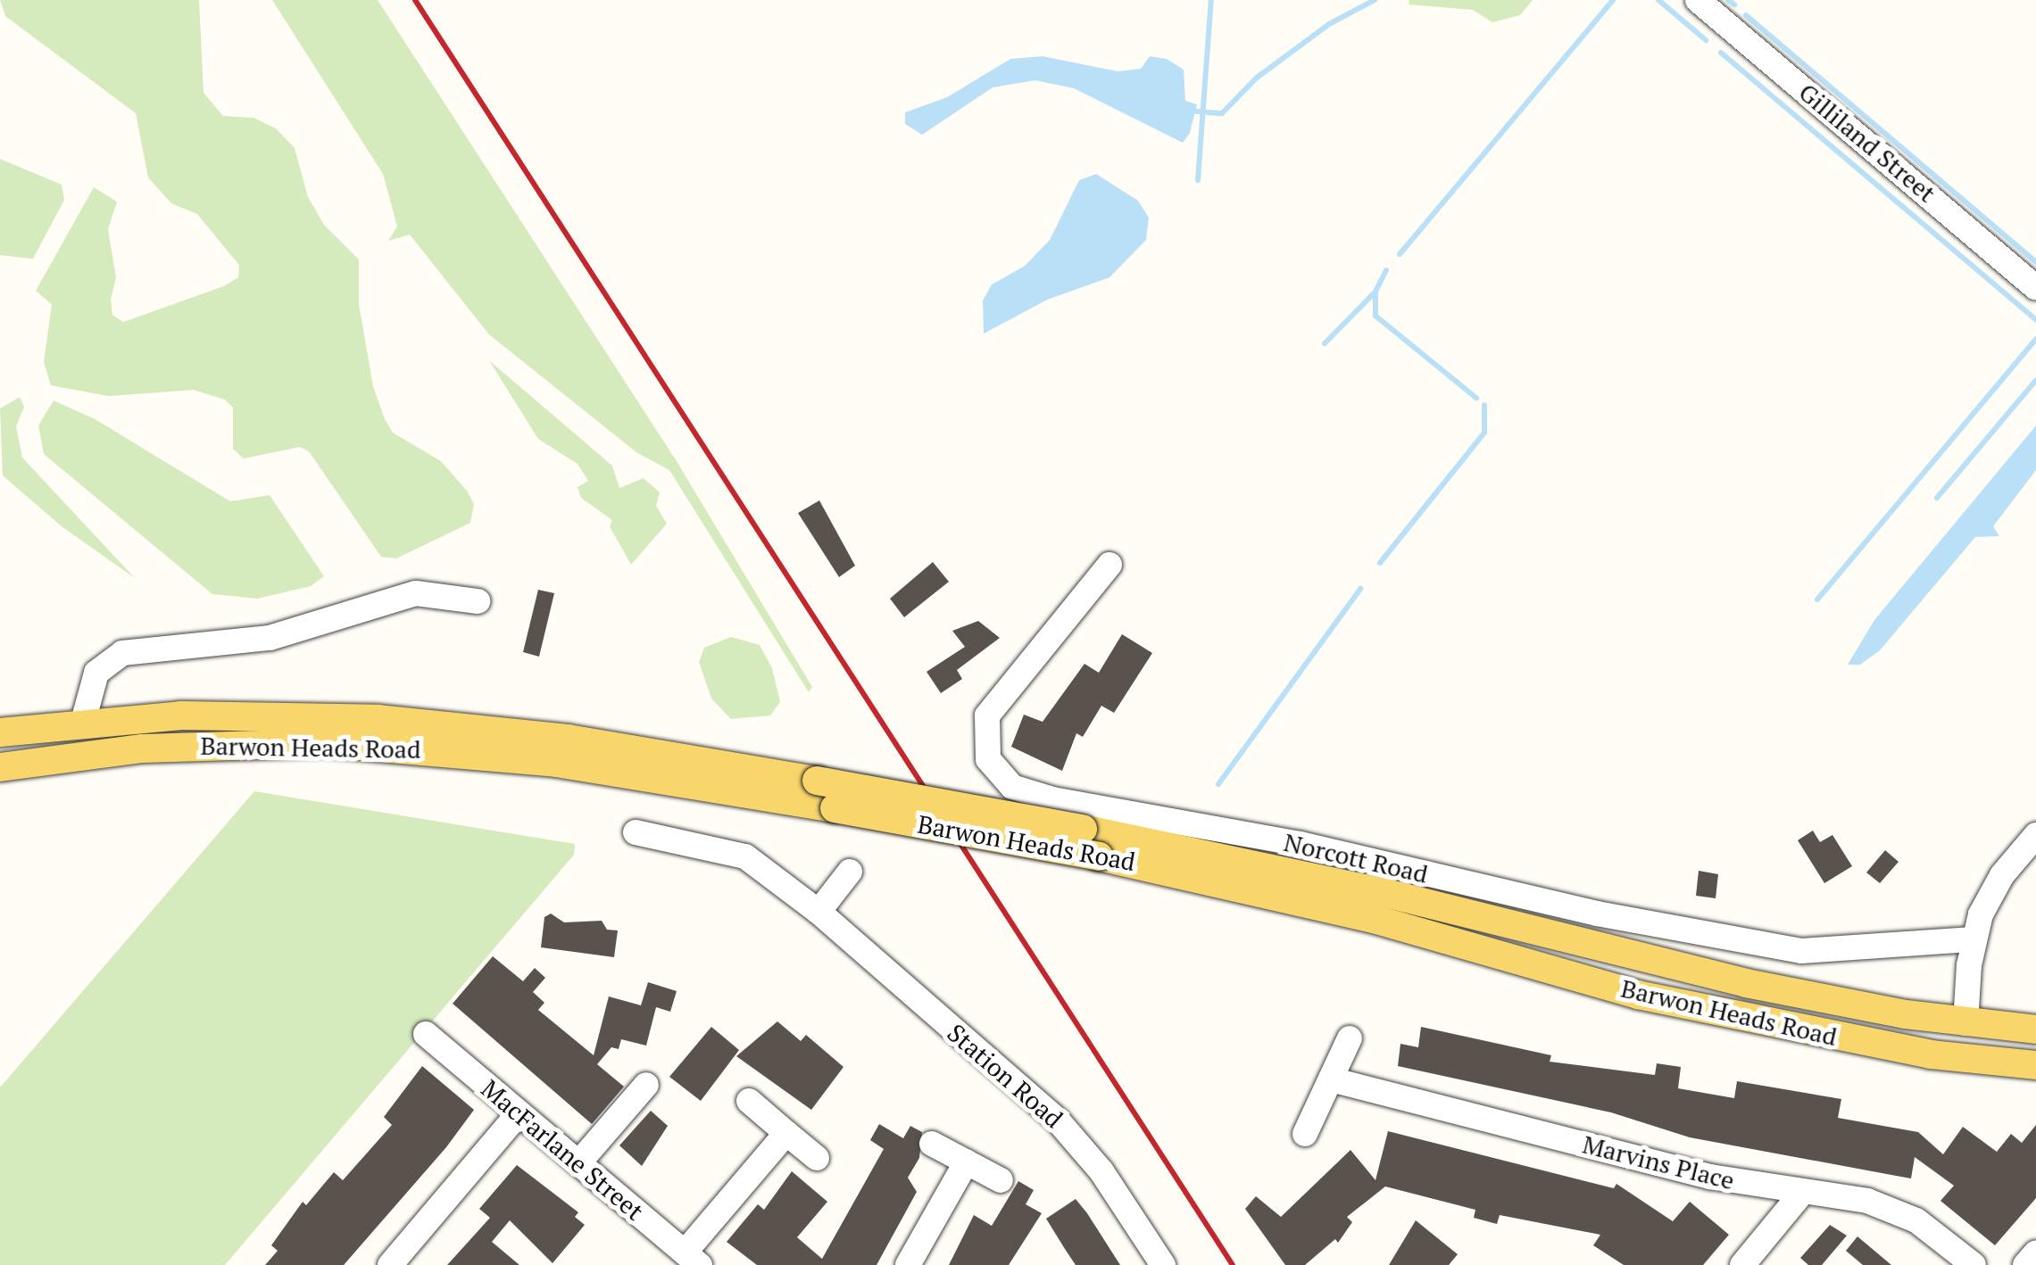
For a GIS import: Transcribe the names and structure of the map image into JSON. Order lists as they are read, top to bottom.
{
  "streets": {
    "main road": ["Barwon Heads Road"],
    "street": [
      "Gilliland Street",
      "Norcott Road",
      "Station Road",
      "MacFarlane Street",
      "Marvins Place"
    ]
  }
}
